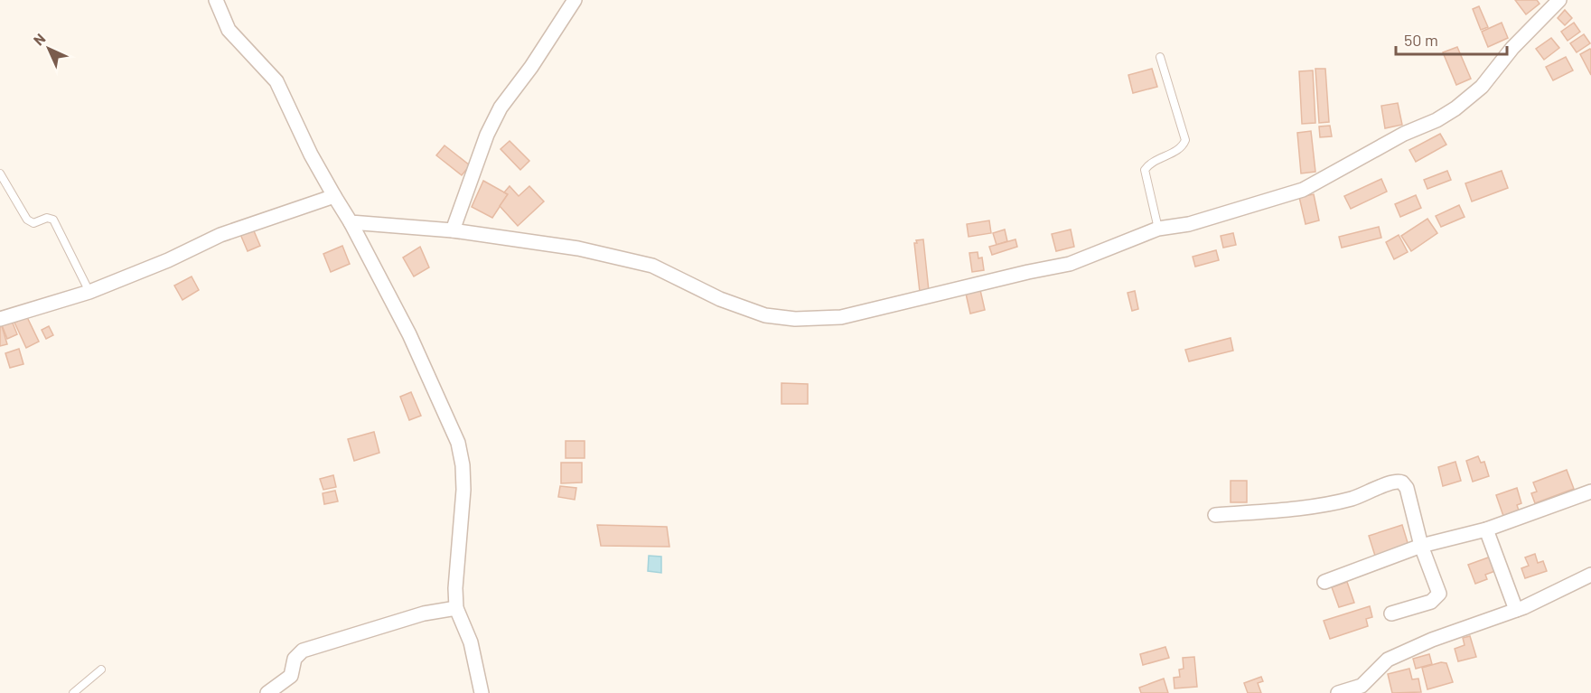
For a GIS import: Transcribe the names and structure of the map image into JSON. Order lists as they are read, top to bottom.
{
  "scale_bar": "50 m",
  "north": "top left"
}
